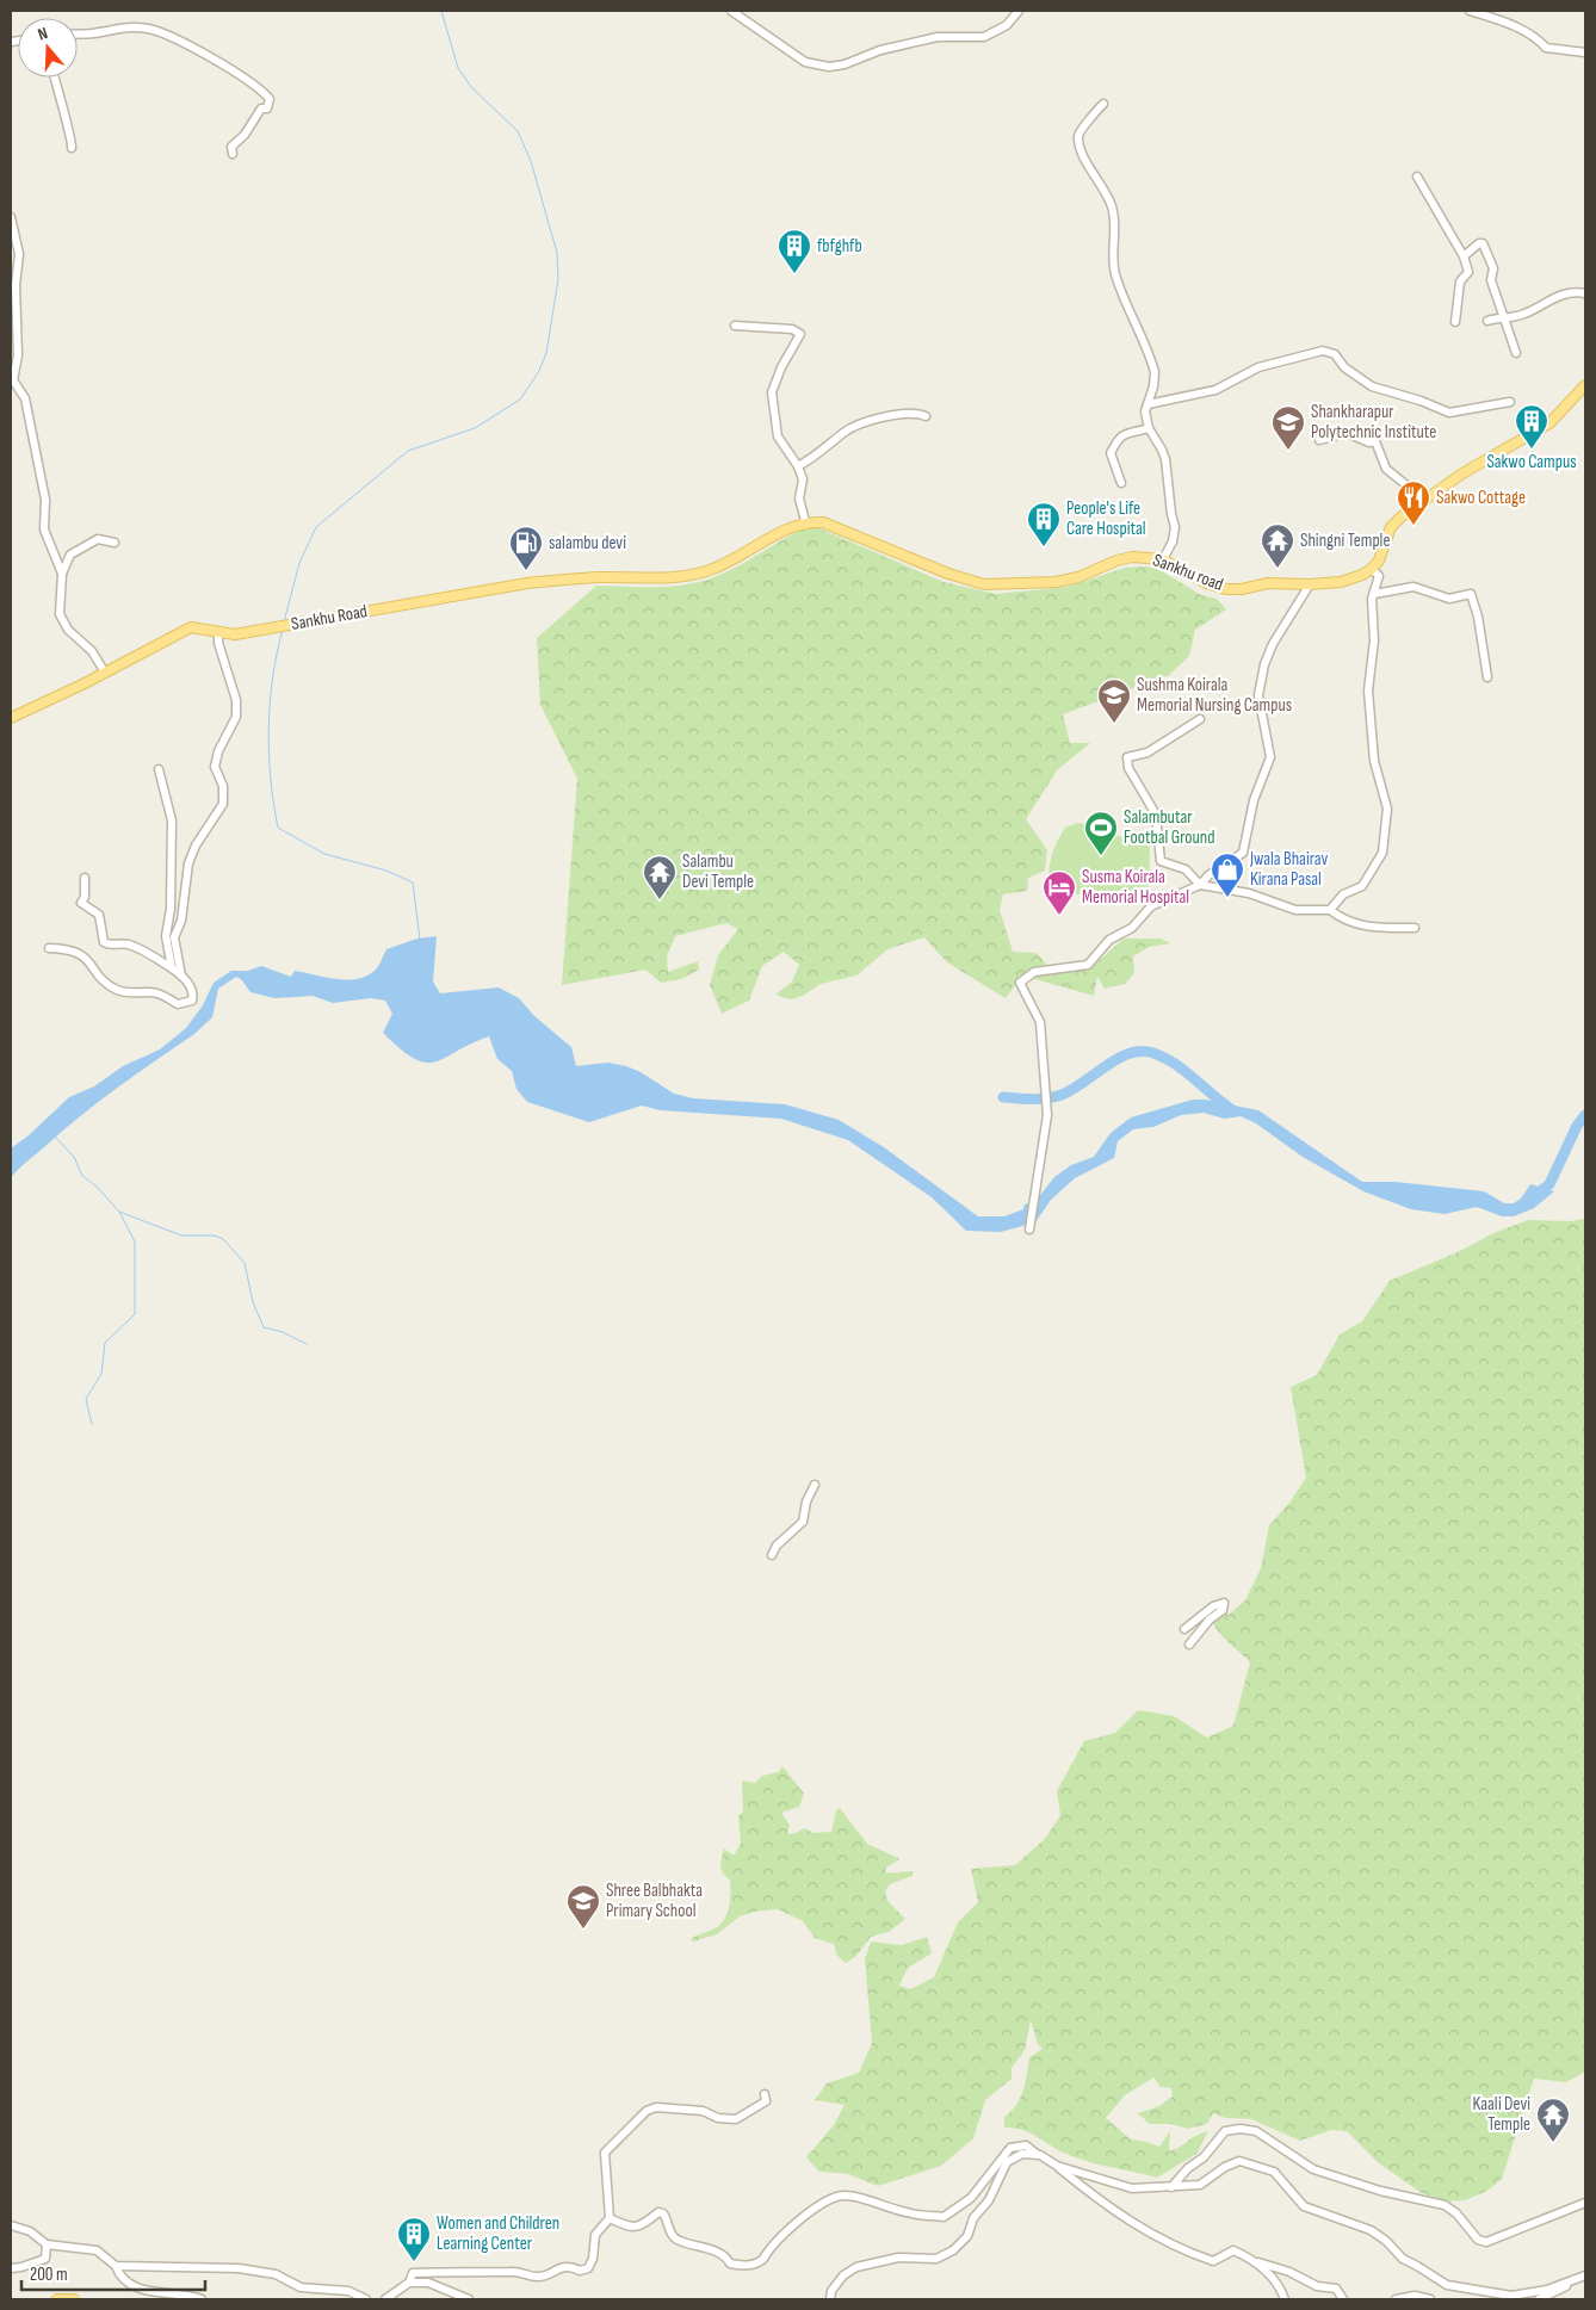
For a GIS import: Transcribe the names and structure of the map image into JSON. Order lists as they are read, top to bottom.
{
  "streets": {
    "main road": ["Sankhu road", "Sankhu Road"]
  },
  "crossings": [
    ["Sankhu road", "Sankhu Road"]
  ],
  "places": {
    "building": [
      "fbfghfb",
      "Sakwo Campus",
      "People's Life Care Hospital",
      "Women and Children Learning Center"
    ],
    "school or university": ["Shankharapur Polytechnic Institute", "Sushma Koirala Memorial Nursing Campus", "Shree Balbhakta Primary School"],
    "restaurant": ["Sakwo Cottage"],
    "temple": ["Shingni Temple", "Salambu Devi Temple", "Kaali Devi Temple"],
    "fuel station": ["salambu devi"],
    "sports": ["Salambutar Footbal Ground"],
    "shop": ["Jwala Bhairav Kirana Pasal"],
    "hotel": ["Susma Koirala Memorial Hospital"]
  },
  "scale_bar": "200 m",
  "north": "top"
}
